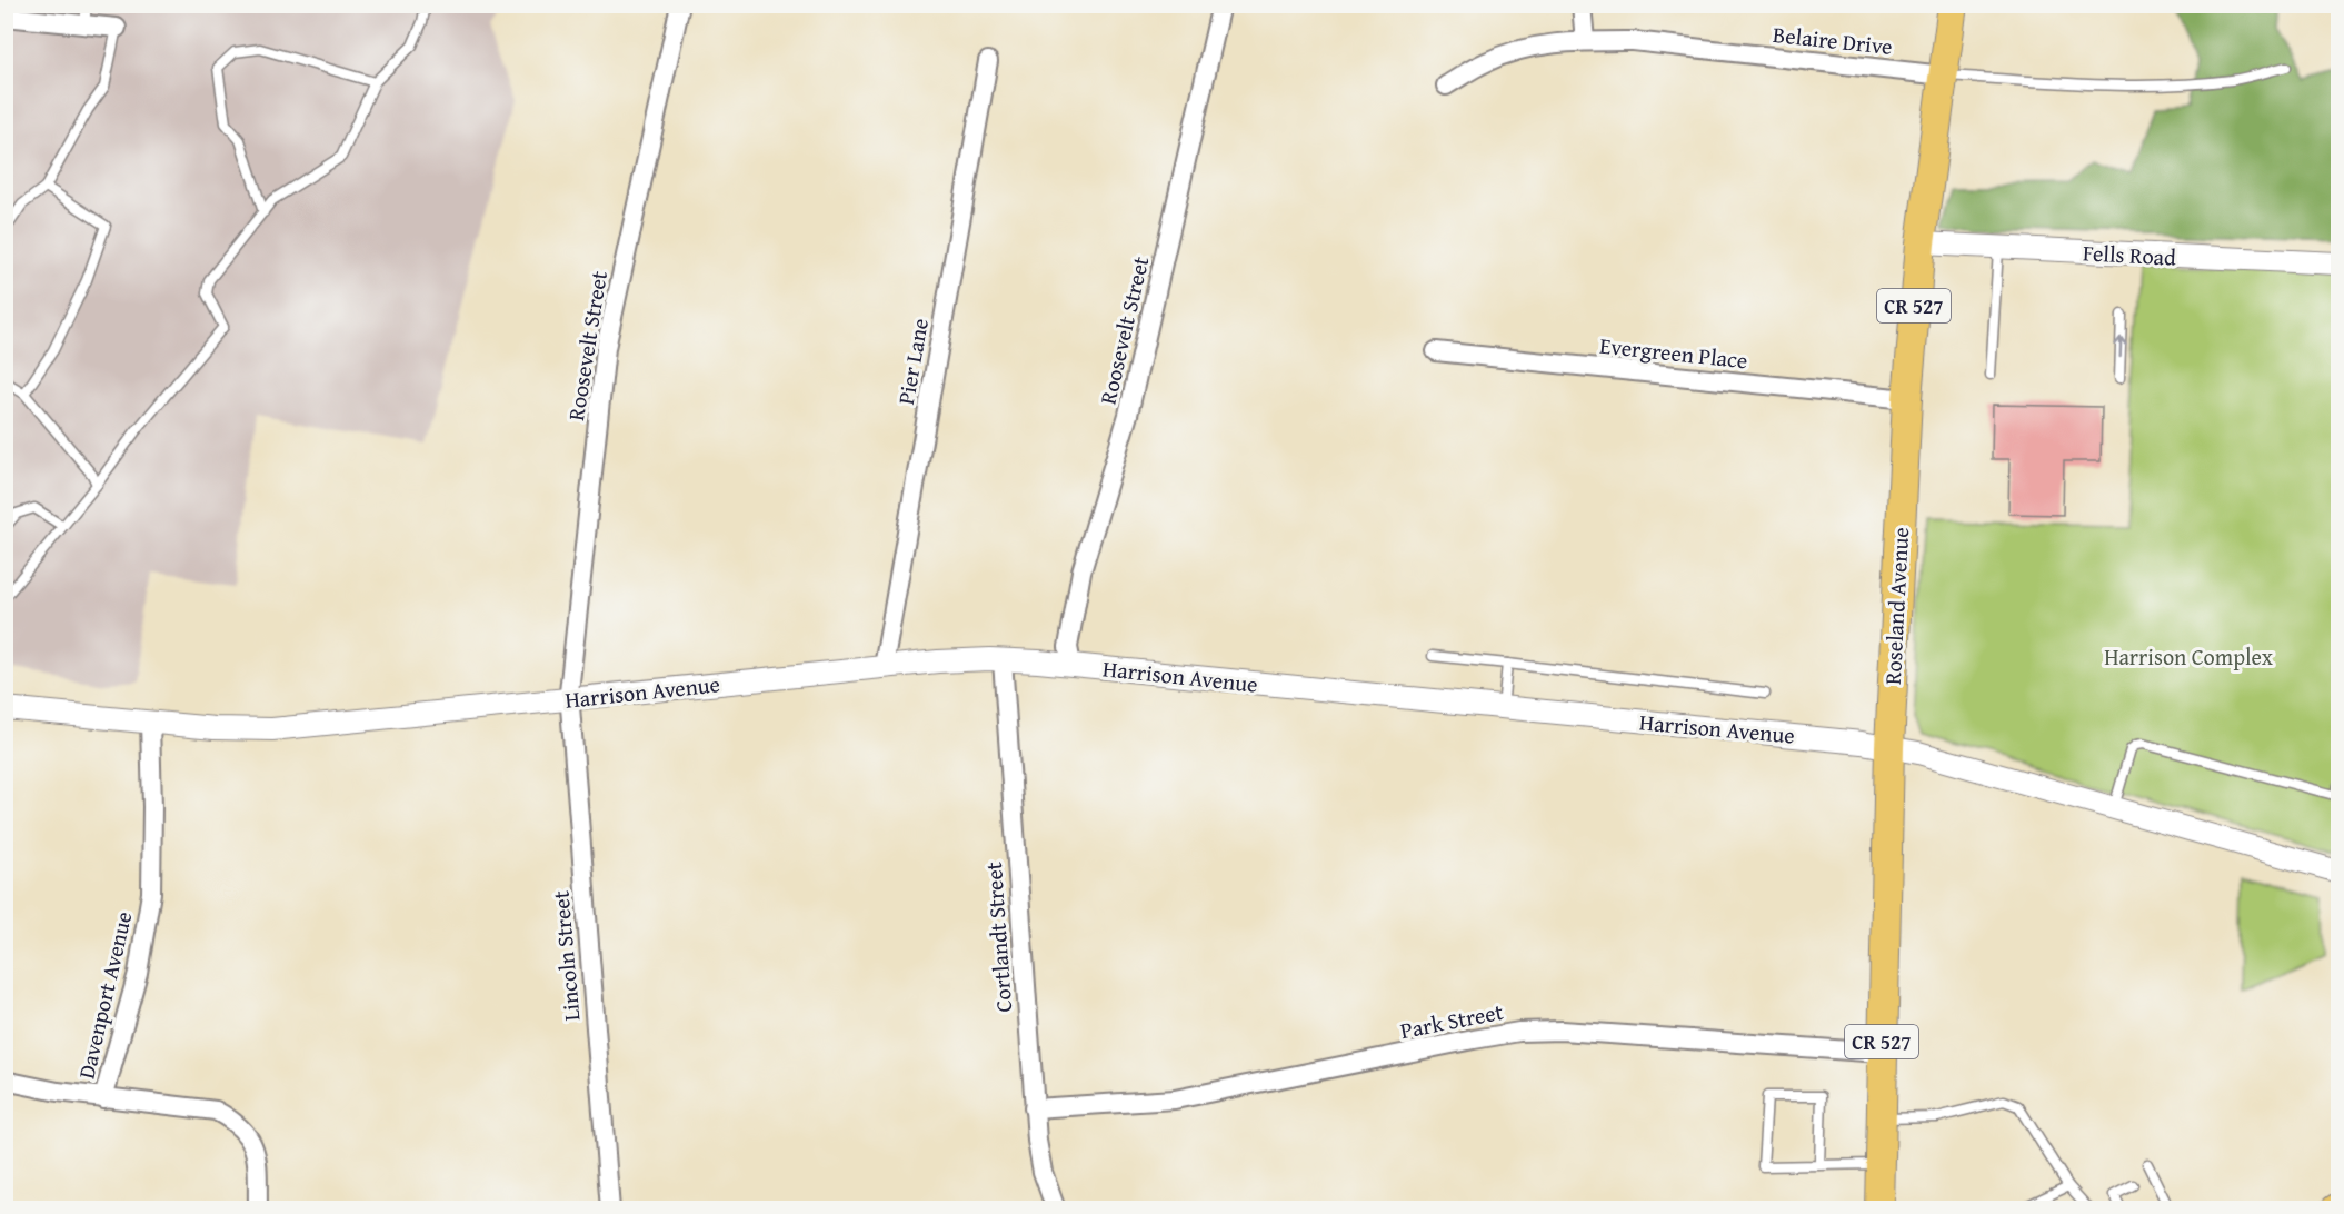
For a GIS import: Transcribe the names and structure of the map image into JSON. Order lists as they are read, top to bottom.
{
  "streets": {
    "main road": ["CR 527", "Roseland Avenue"],
    "street": [
      "Belaire Drive",
      "Fells Road",
      "Roosevelt Street",
      "Evergreen Place",
      "Pier Lane",
      "Harrison Avenue",
      "Cortlandt Street",
      "Lincoln Street",
      "Davenport Avenue",
      "Park Street"
    ]
  },
  "crossings": [
    ["Belaire Drive", "Roseland Avenue"],
    ["Fells Road", "Roseland Avenue"],
    ["Roosevelt Street", "Harrison Avenue"],
    ["Roosevelt Street", "Lincoln Street"],
    ["Evergreen Place", "Roseland Avenue"],
    ["Pier Lane", "Harrison Avenue"],
    ["Roseland Avenue", "Harrison Avenue"],
    ["Roseland Avenue", "Park Street"],
    ["Harrison Avenue", "Cortlandt Street"],
    ["Harrison Avenue", "Lincoln Street"],
    ["Harrison Avenue", "Davenport Avenue"],
    ["Cortlandt Street", "Park Street"]
  ],
  "parks": ["Harrison Complex"]
}
